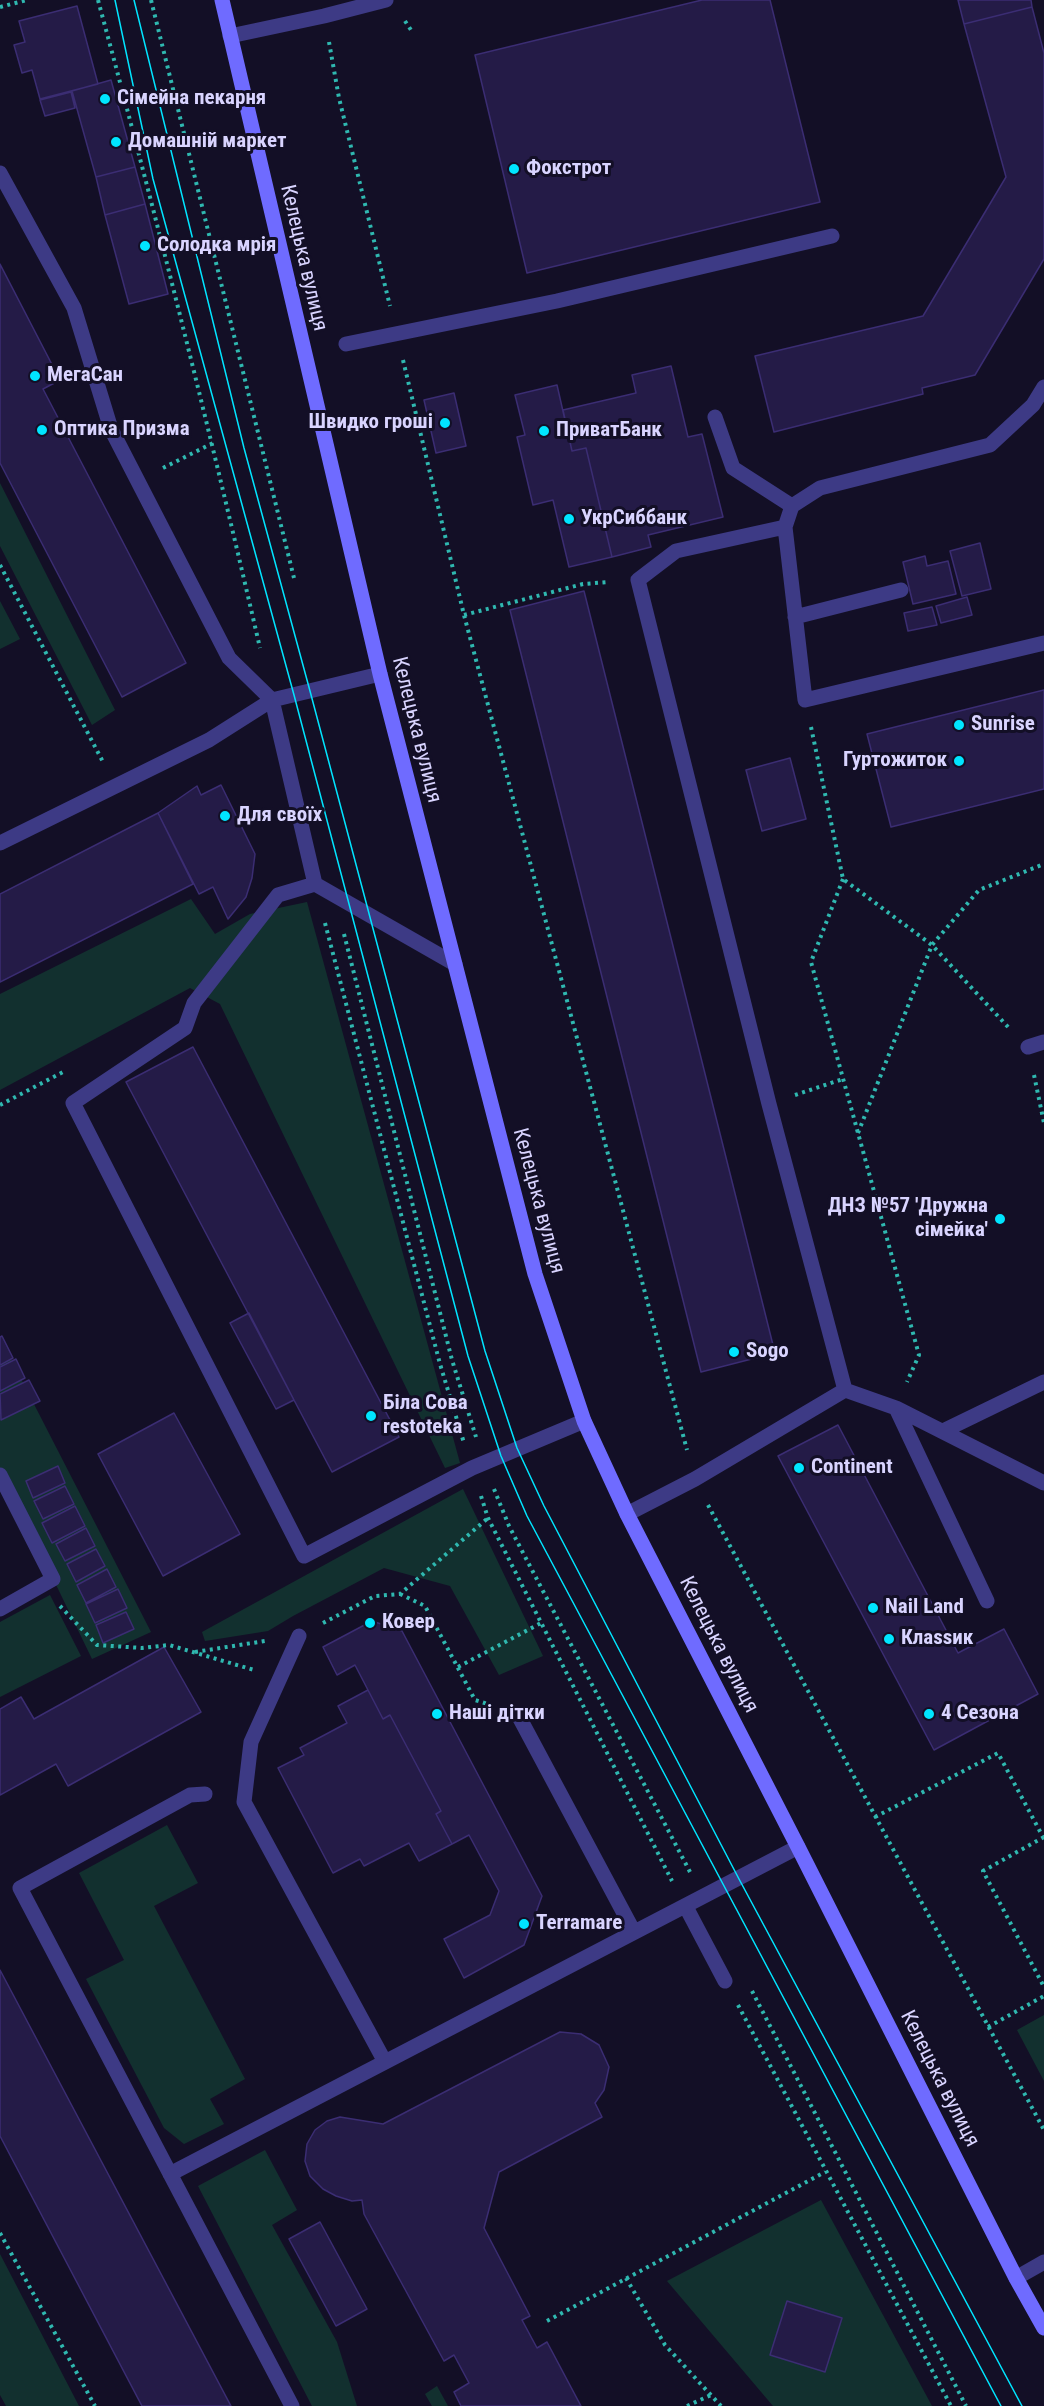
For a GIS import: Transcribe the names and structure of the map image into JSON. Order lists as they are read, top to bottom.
{
  "streets": {
    "main road": ["Келецька вулиця"]
  },
  "places": [
    "Сімейна пекарня",
    "Домашній маркет",
    "Фокстрот",
    "Солодка мрія",
    "МегаСан",
    "Швидко гроші",
    "Оптика Призма",
    "ПриватБанк",
    "УкрСиббанк",
    "Sunrise",
    "Гуртожиток",
    "Для своїх",
    "ДНЗ №57 'Дружна сімейка'",
    "Sogo",
    "Біла Сова restoteka",
    "Continent",
    "Nail Land",
    "Ковер",
    "Клаssик",
    "Наші дітки",
    "4 Сезона",
    "Terramare"
  ]
}
